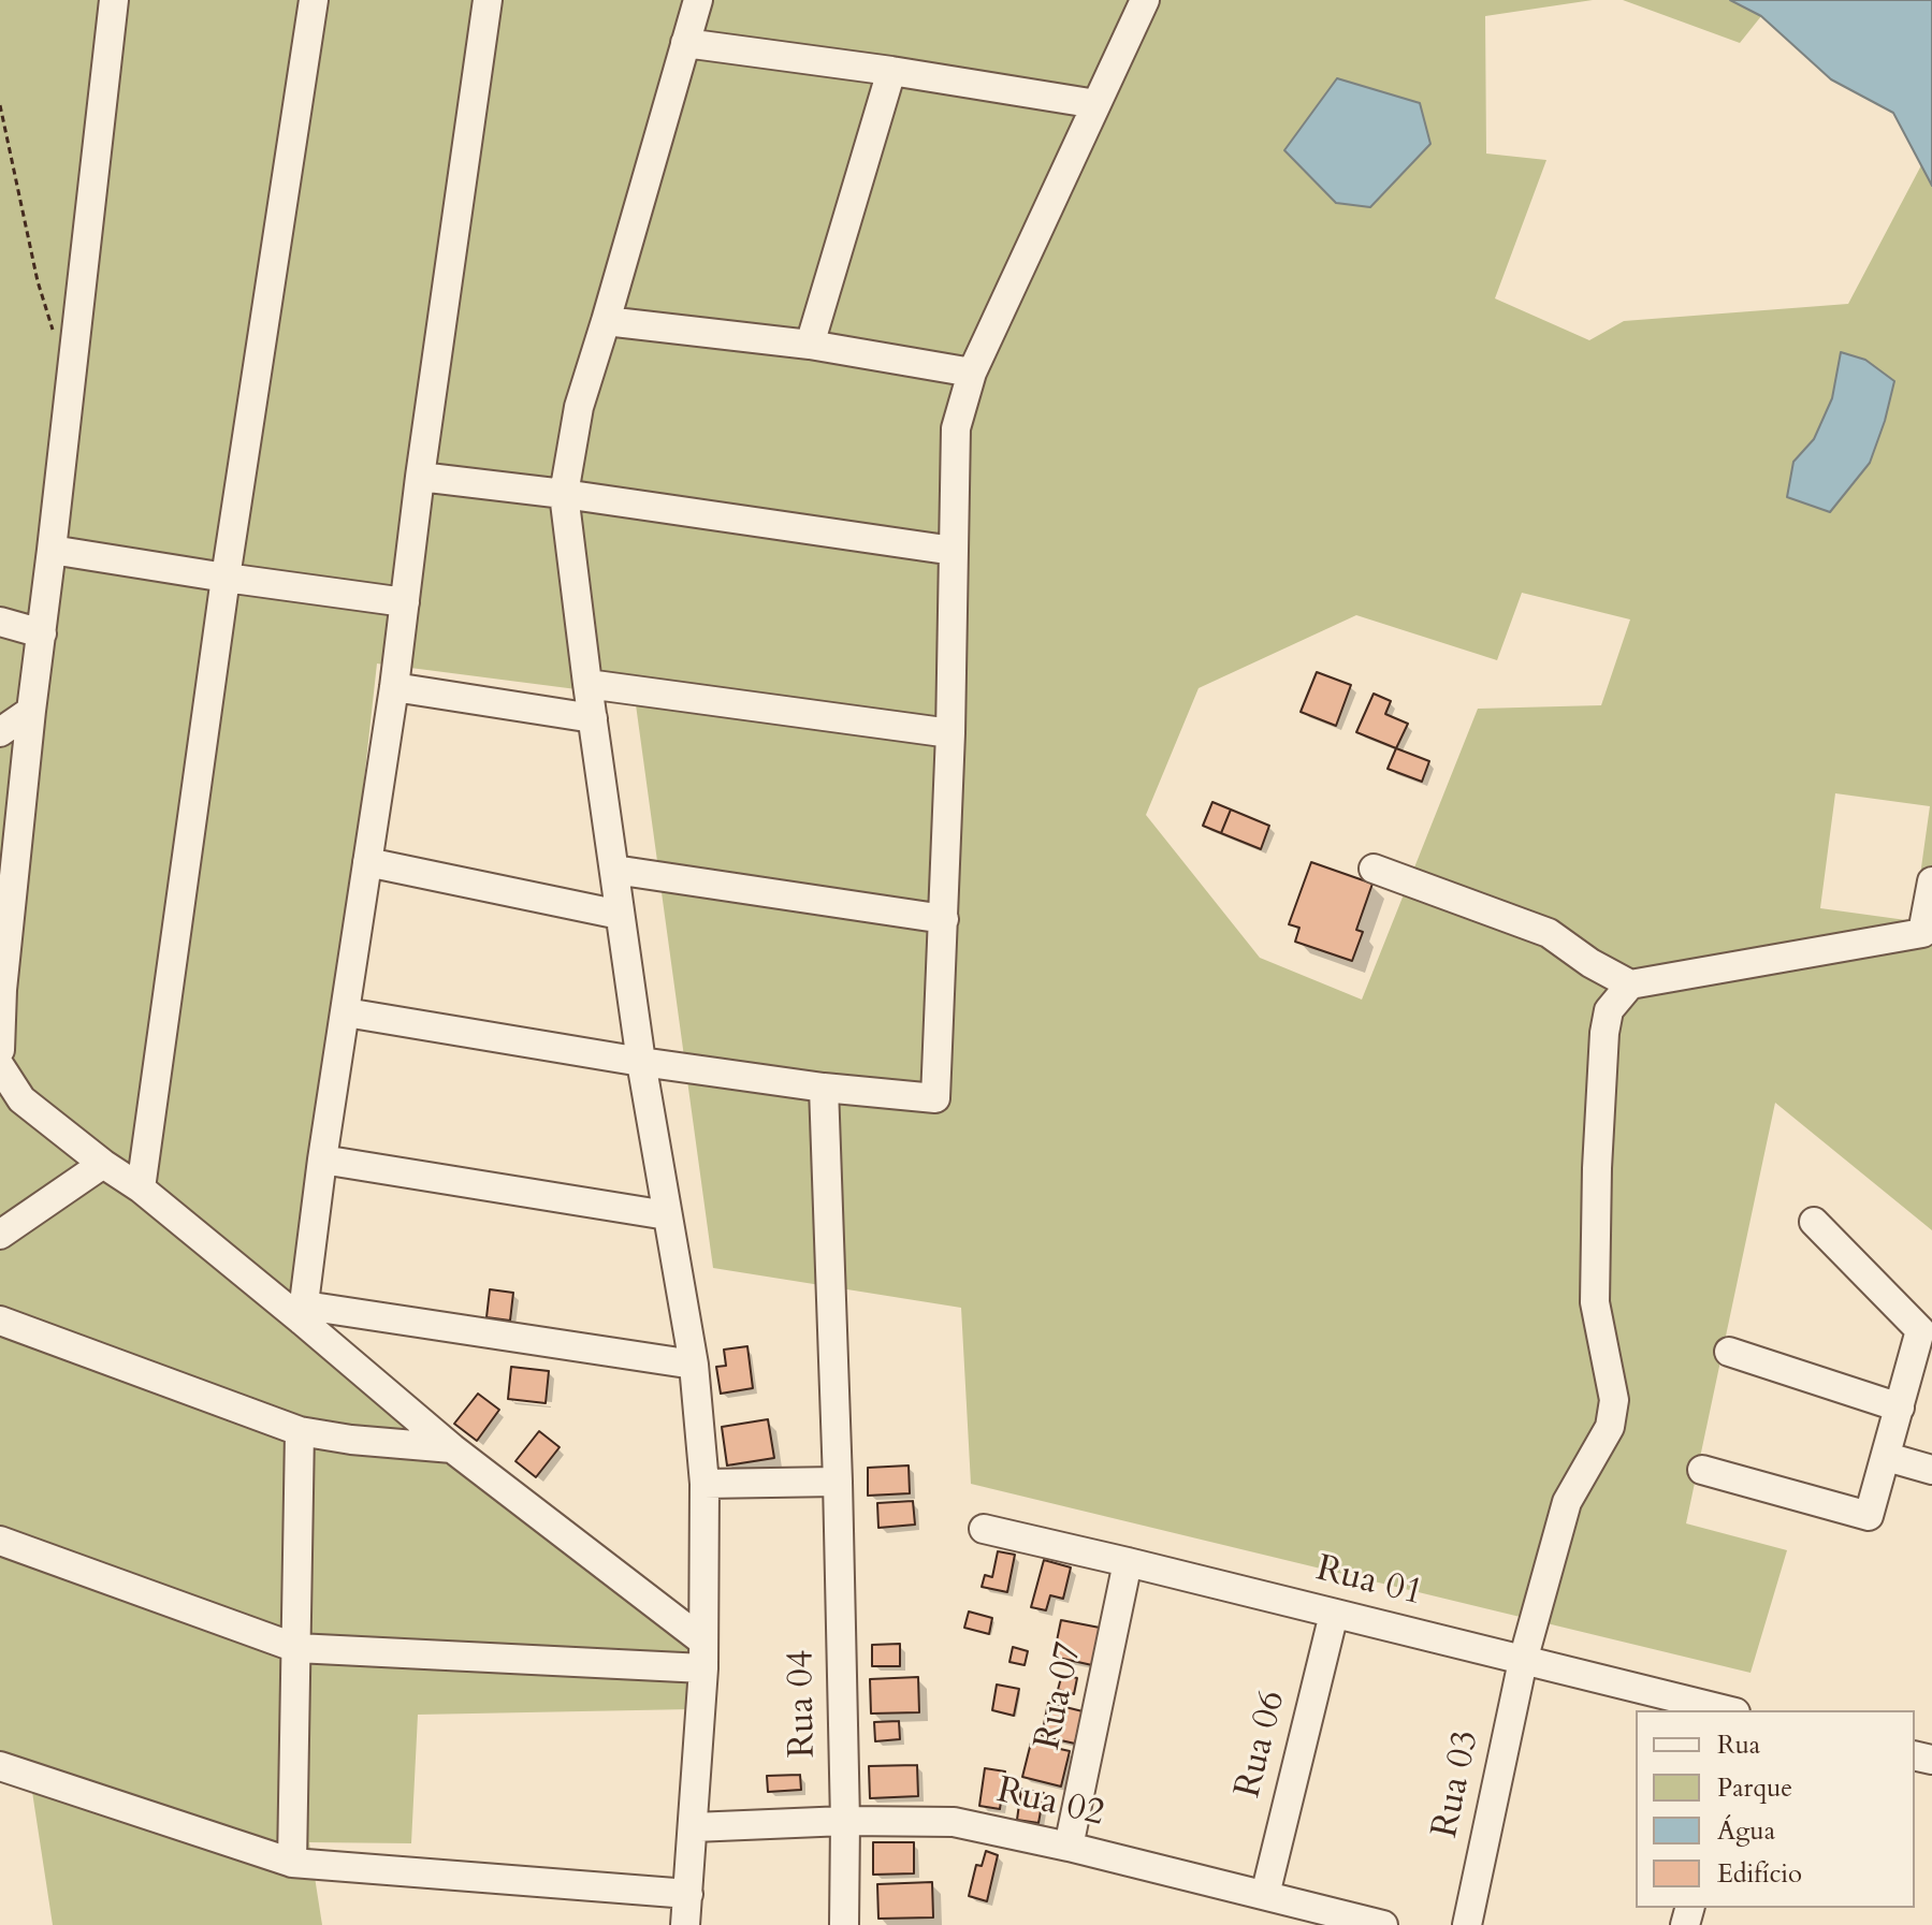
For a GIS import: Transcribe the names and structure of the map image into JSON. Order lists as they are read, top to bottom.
{
  "streets": {
    "street": [
      "Rua 01",
      "Rua 07",
      "Rua 04",
      "Rua 06",
      "Rua 03",
      "Rua 02"
    ]
  },
  "crossings": [
    ["Rua 01", "Rua 07"],
    ["Rua 01", "Rua 06"],
    ["Rua 01", "Rua 03"],
    ["Rua 07", "Rua 02"],
    ["Rua 04", "Rua 02"],
    ["Rua 06", "Rua 02"]
  ],
  "legend": [
    "Rua",
    "Parque",
    "Água",
    "Edifício"
  ]
}
